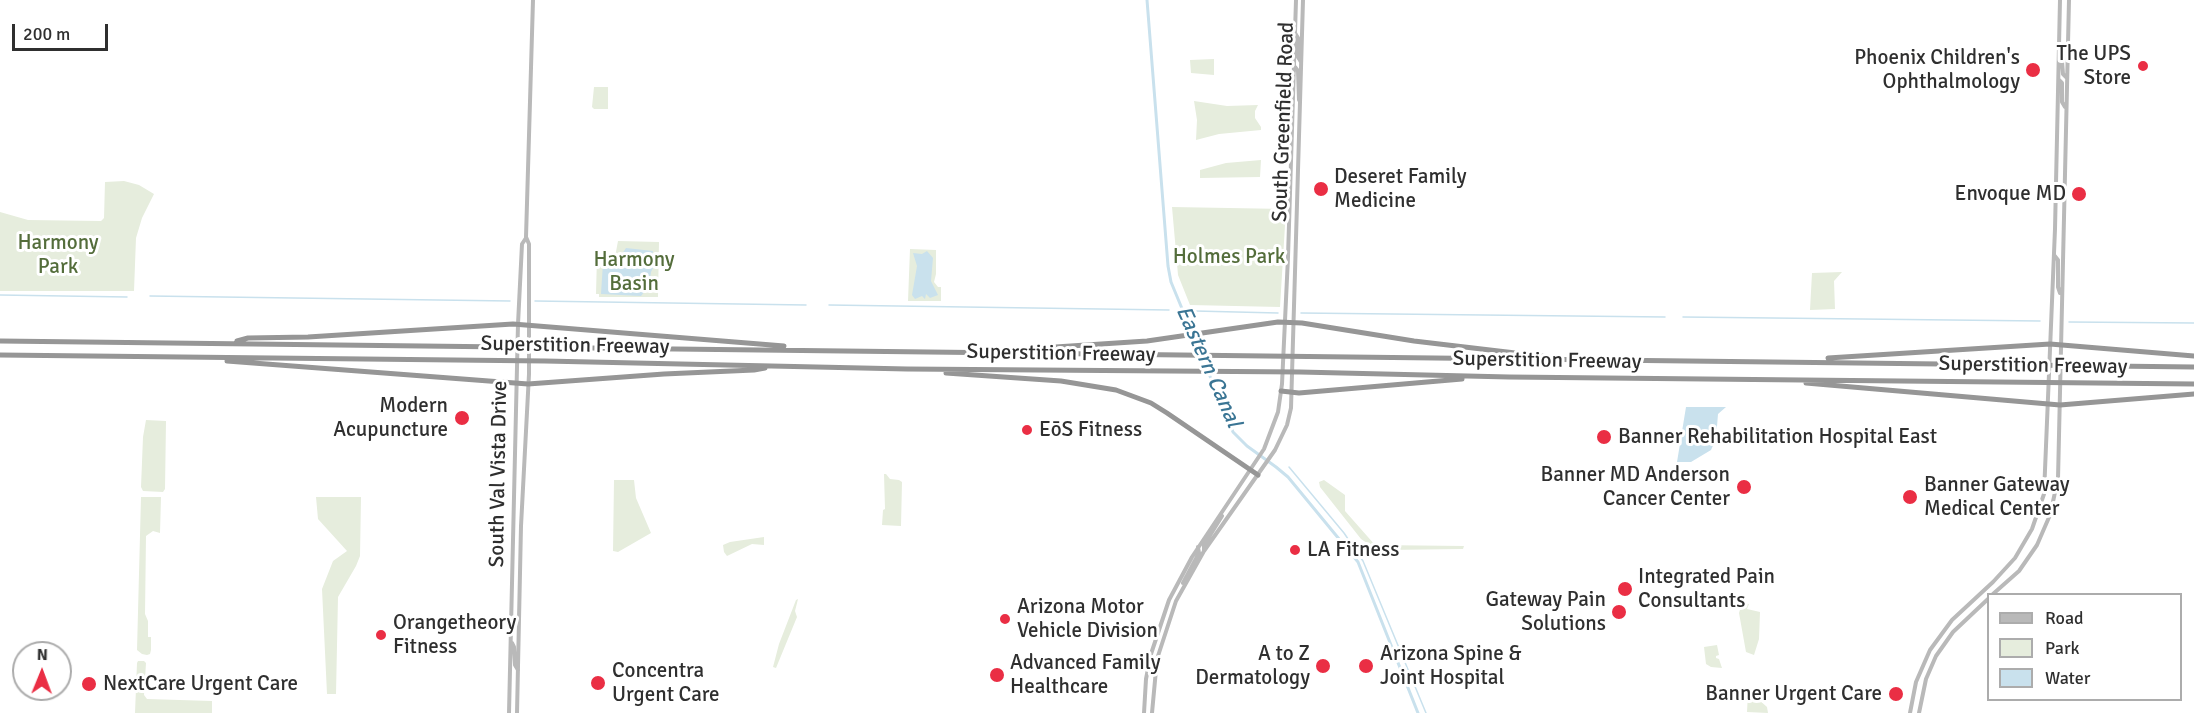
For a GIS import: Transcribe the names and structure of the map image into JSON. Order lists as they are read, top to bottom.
{
  "streets": {
    "highway": ["Superstition Freeway"],
    "main road": ["South Greenfield Road", "South Val Vista Drive"]
  },
  "water": ["Eastern Canal"],
  "parks": ["Harmony Park", "Holmes Park", "Harmony Basin"],
  "places": [
    "The UPS Store",
    "Phoenix Children's Ophthalmology",
    "Deseret Family Medicine",
    "Envoque MD",
    "Modern Acupuncture",
    "EōS Fitness",
    "Banner Rehabilitation Hospital East",
    "Banner MD Anderson Cancer Center",
    "Banner Gateway Medical Center",
    "LA Fitness",
    "Integrated Pain Consultants",
    "Gateway Pain Solutions",
    "Arizona Motor Vehicle Division",
    "Orangetheory Fitness",
    "A to Z Dermatology",
    "Arizona Spine & Joint Hospital",
    "Advanced Family Healthcare",
    "Concentra Urgent Care",
    "NextCare Urgent Care",
    "Banner Urgent Care"
  ],
  "legend": ["Road", "Park", "Water"],
  "scale_bar": "200 m",
  "north": "top"
}
